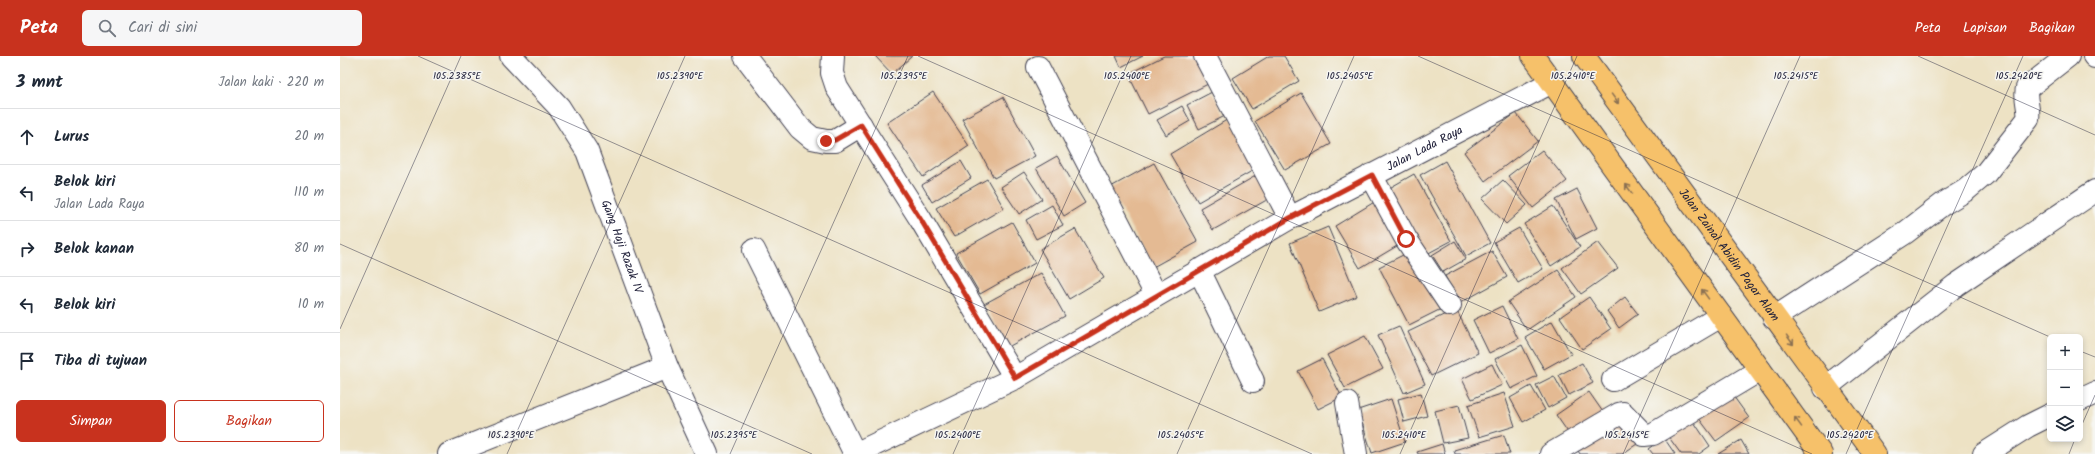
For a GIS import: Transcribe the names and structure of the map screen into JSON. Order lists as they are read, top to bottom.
{
  "streets": {
    "highway": ["Jalan Zainal Abidin Pagar Alam"],
    "street": ["Jalan Lada Raya", "Gang Haji Razak IV"]
  },
  "page": {
    "header": "Peta",
    "search": "Cari di sini",
    "nav": ["Peta", "Lapisan", "Bagikan"],
    "heading": ["3 mnt", "Jalan kaki · 220 m"],
    "list": [
      ["Lurus", "20 m"],
      ["Belok kiri", "Jalan Lada Raya", "110 m"],
      ["Belok kanan", "80 m"],
      ["Belok kiri", "10 m"],
      "Tiba di tujuan"
    ],
    "map_buttons": ["+", "−"],
    "buttons": ["Simpan", "Bagikan"]
  },
  "coordinates": [
    "105.2390°E",
    "105.2400°E",
    "105.2385°E",
    "105.2395°E",
    "105.2405°E",
    "105.2410°E",
    "105.2415°E",
    "105.2420°E"
  ]
}
